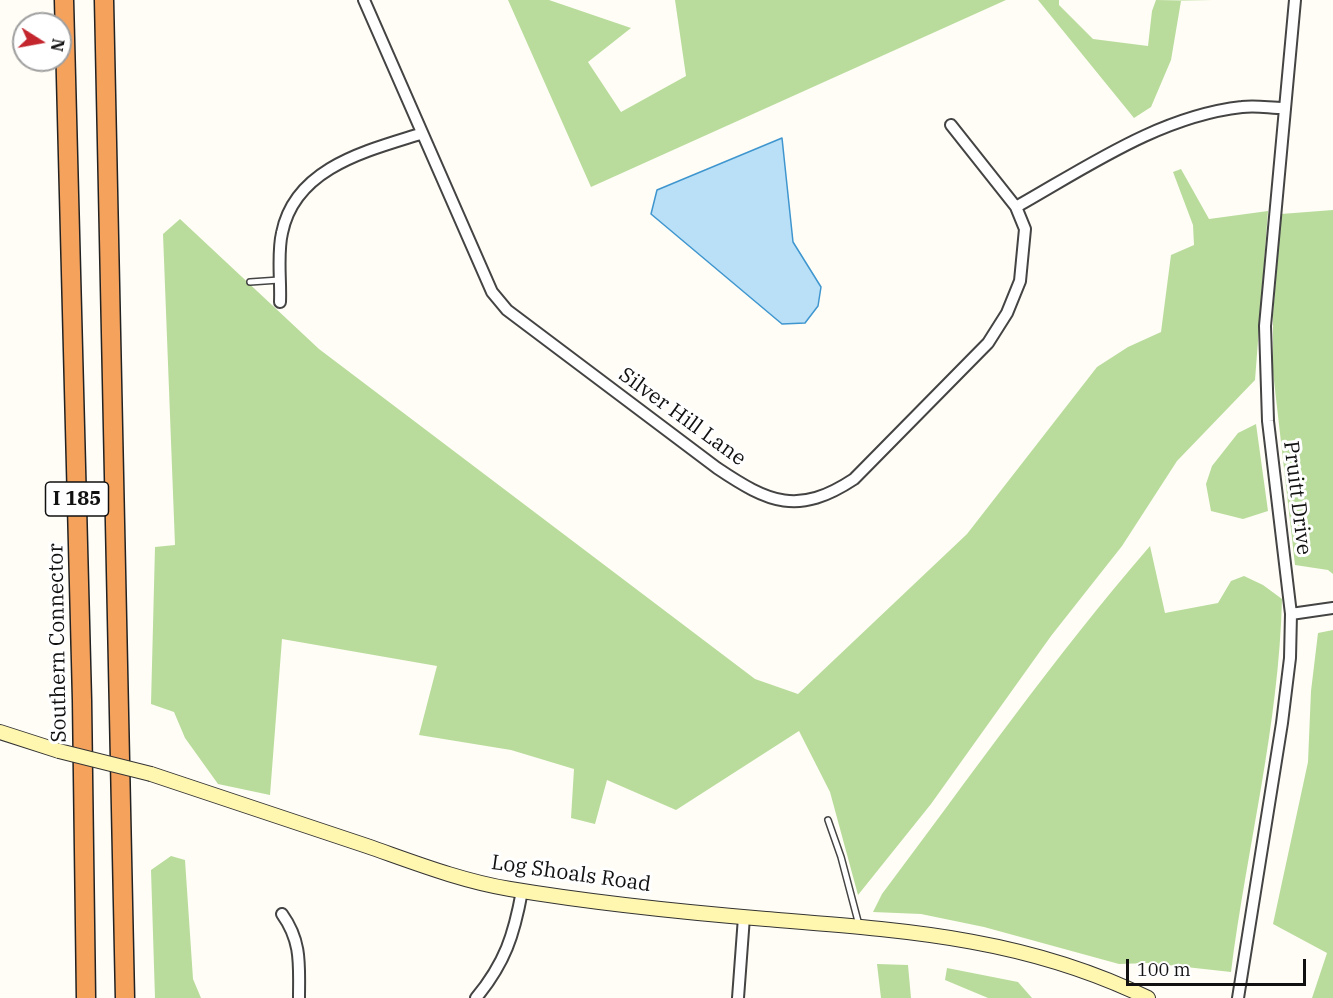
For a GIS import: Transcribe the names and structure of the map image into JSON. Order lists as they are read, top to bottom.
{
  "streets": {
    "highway": ["I 185", "Southern Connector"],
    "street": ["Silver Hill Lane", "Pruitt Drive", "Log Shoals Road"]
  },
  "scale_bar": "100 m",
  "north": "right"
}
